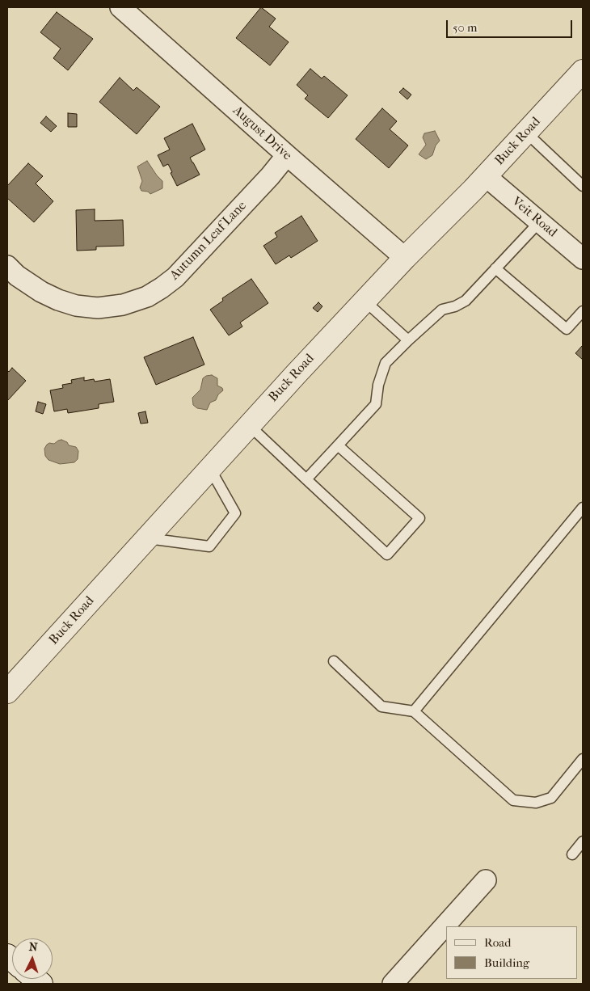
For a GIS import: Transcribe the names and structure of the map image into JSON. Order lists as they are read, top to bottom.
{
  "streets": {
    "street": [
      "August Drive",
      "Buck Road",
      "Veit Road",
      "Autumn Leaf Lane"
    ]
  },
  "crossings": [
    ["August Drive", "Buck Road"],
    ["August Drive", "Autumn Leaf Lane"],
    ["Buck Road", "Veit Road"]
  ],
  "legend": ["Road", "Building"],
  "scale_bar": "50 m",
  "north": "top"
}
